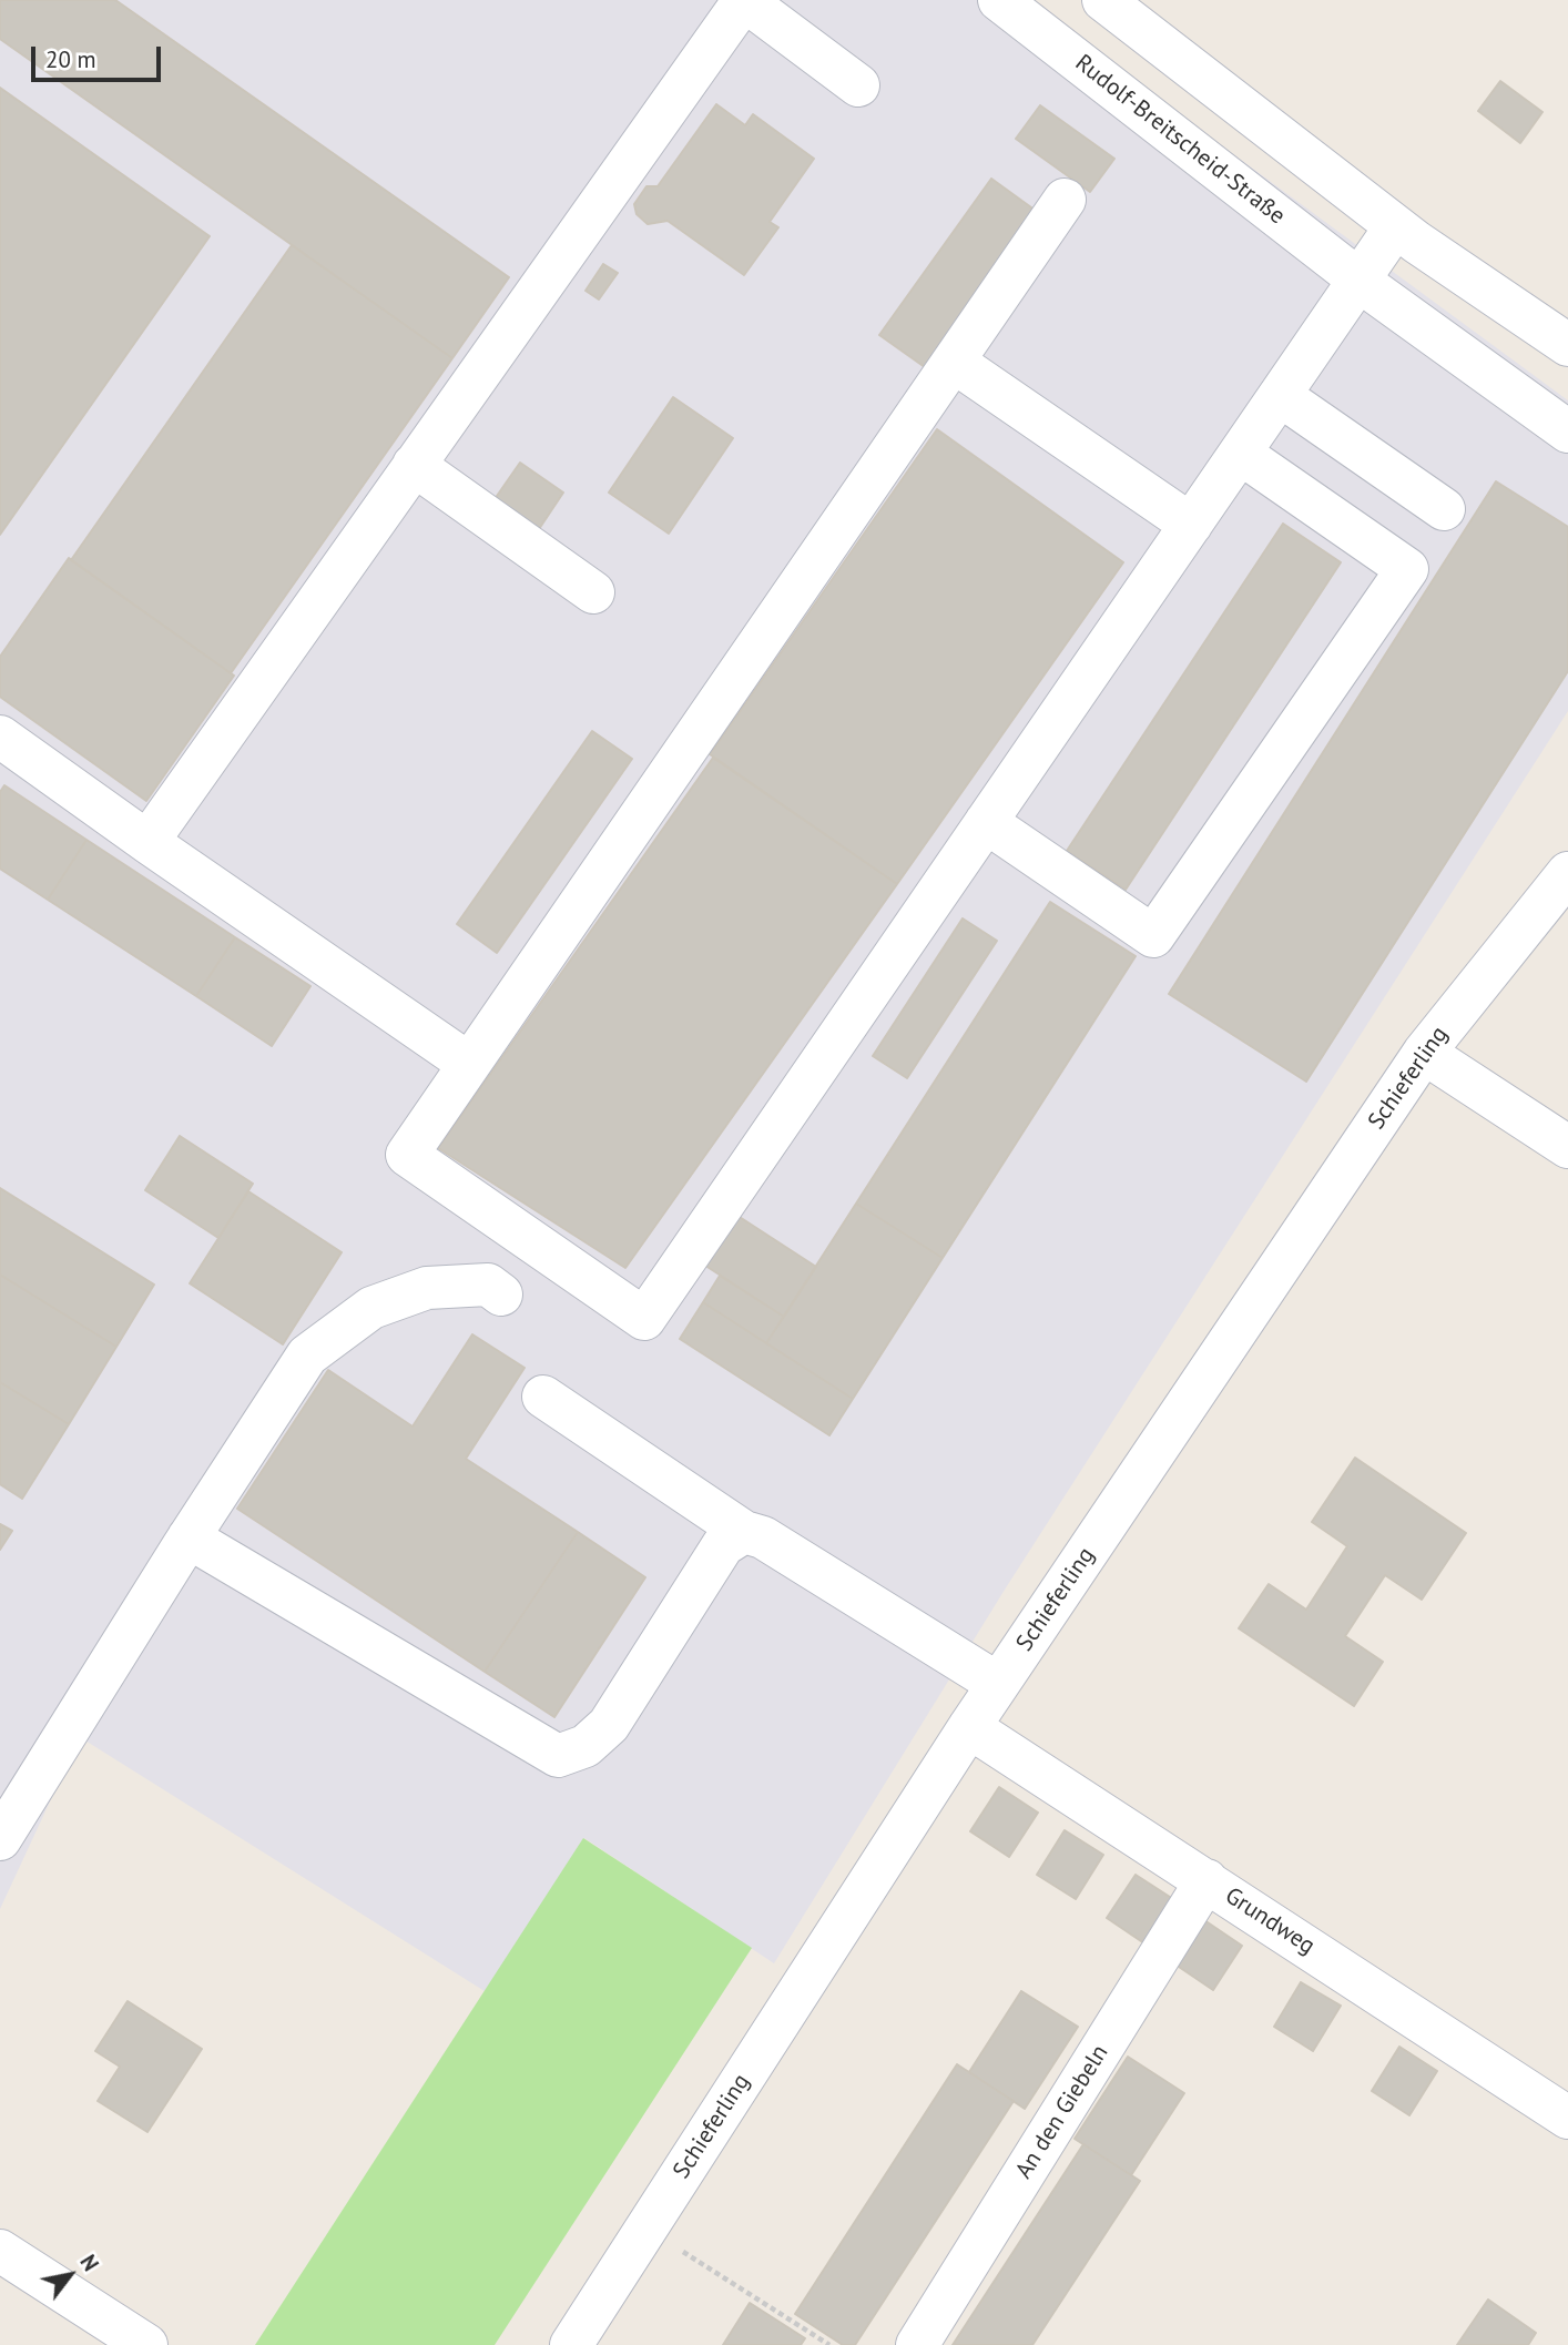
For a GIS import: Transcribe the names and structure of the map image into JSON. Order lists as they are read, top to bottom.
{
  "streets": {
    "street": [
      "Rudolf-Breitscheid-Straße",
      "Schieferling",
      "Grundweg",
      "An den Giebeln"
    ]
  },
  "crossings": [
    ["Schieferling", "Grundweg"],
    ["Grundweg", "An den Giebeln"]
  ],
  "scale_bar": "20 m",
  "north": "top right"
}
